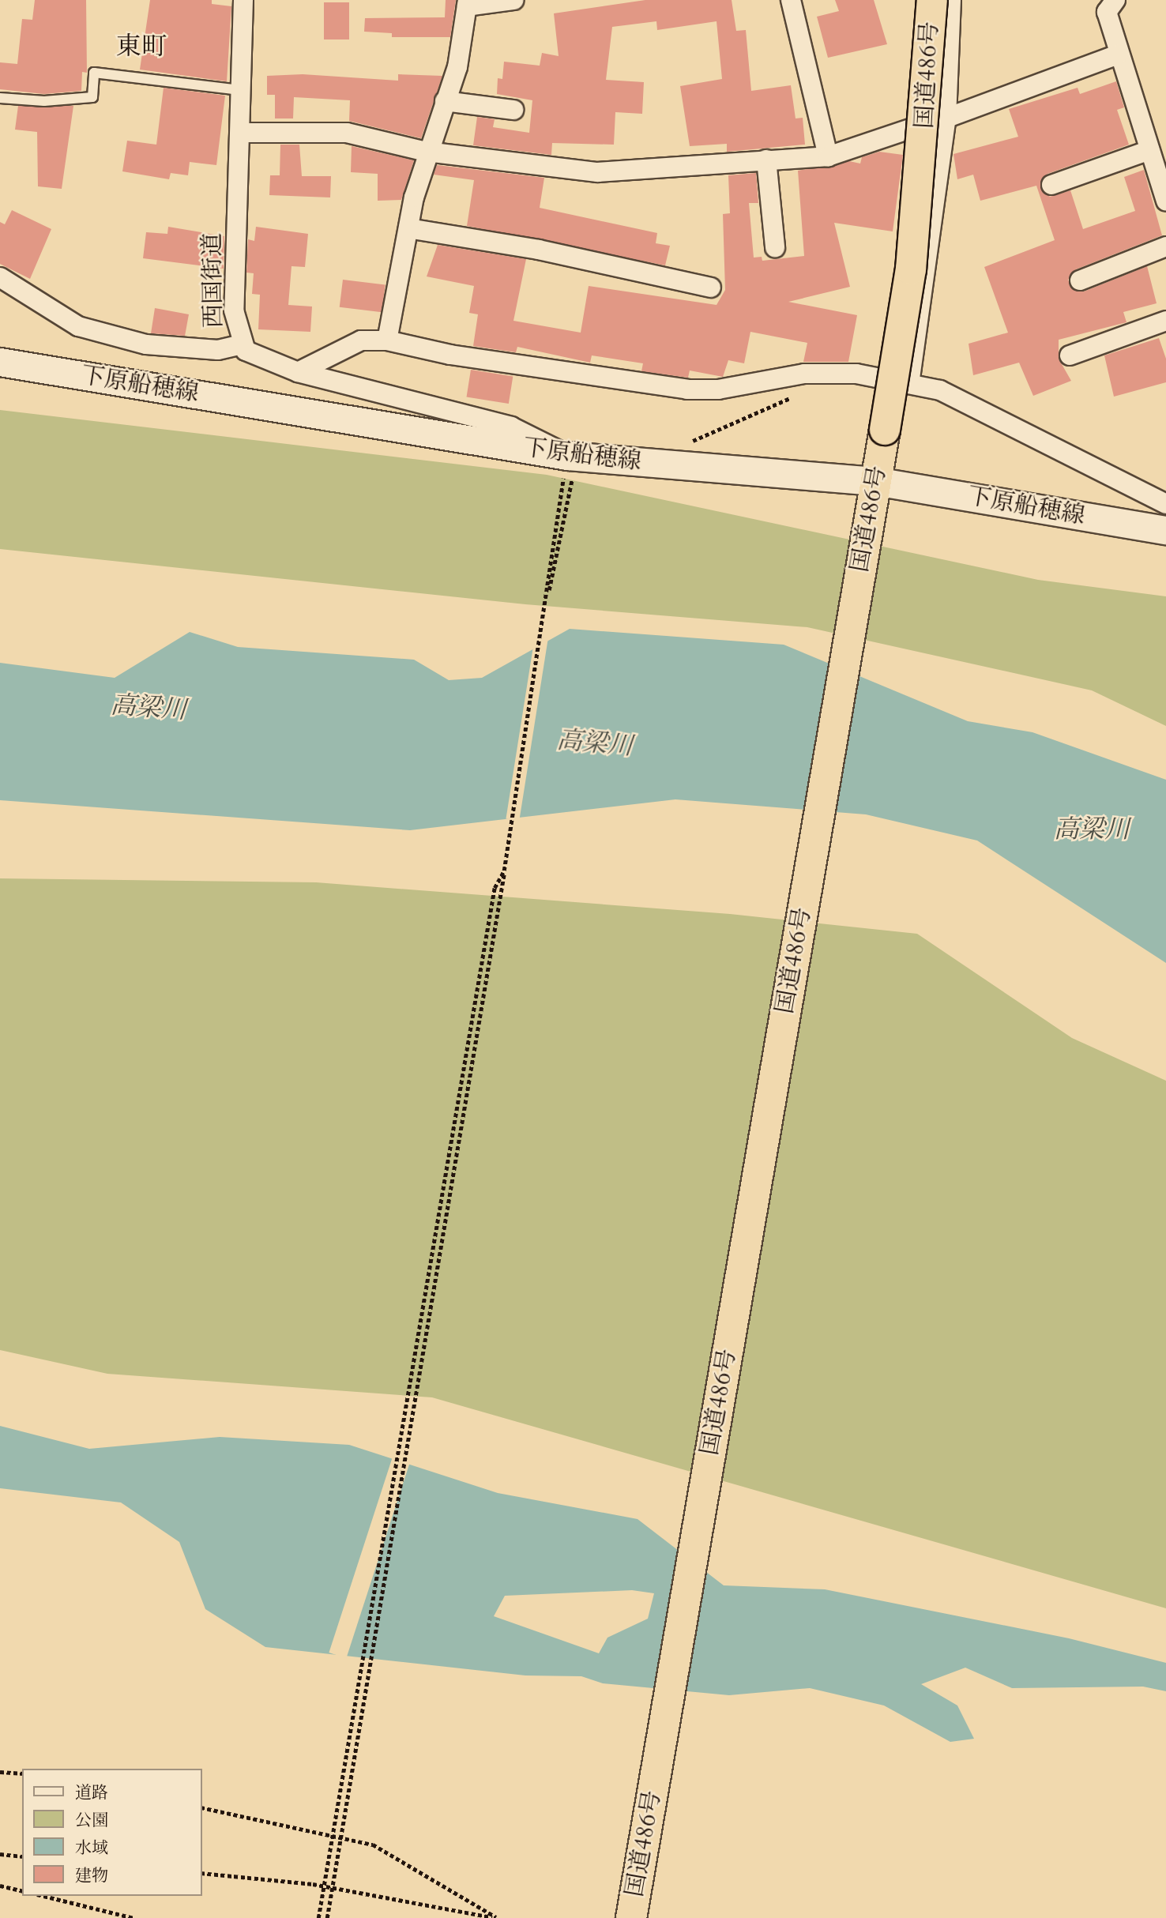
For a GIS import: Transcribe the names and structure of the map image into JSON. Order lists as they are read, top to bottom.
{
  "streets": {
    "highway": ["国道486号"],
    "main road": ["下原船穂線"],
    "street": ["西国街道"]
  },
  "crossings": [
    ["国道486号", "下原船穂線"],
    ["西国街道", "下原船穂線"]
  ],
  "districts": ["東町"],
  "water": ["高梁川"],
  "legend": [
    "道路",
    "公園",
    "水域",
    "建物"
  ]
}
